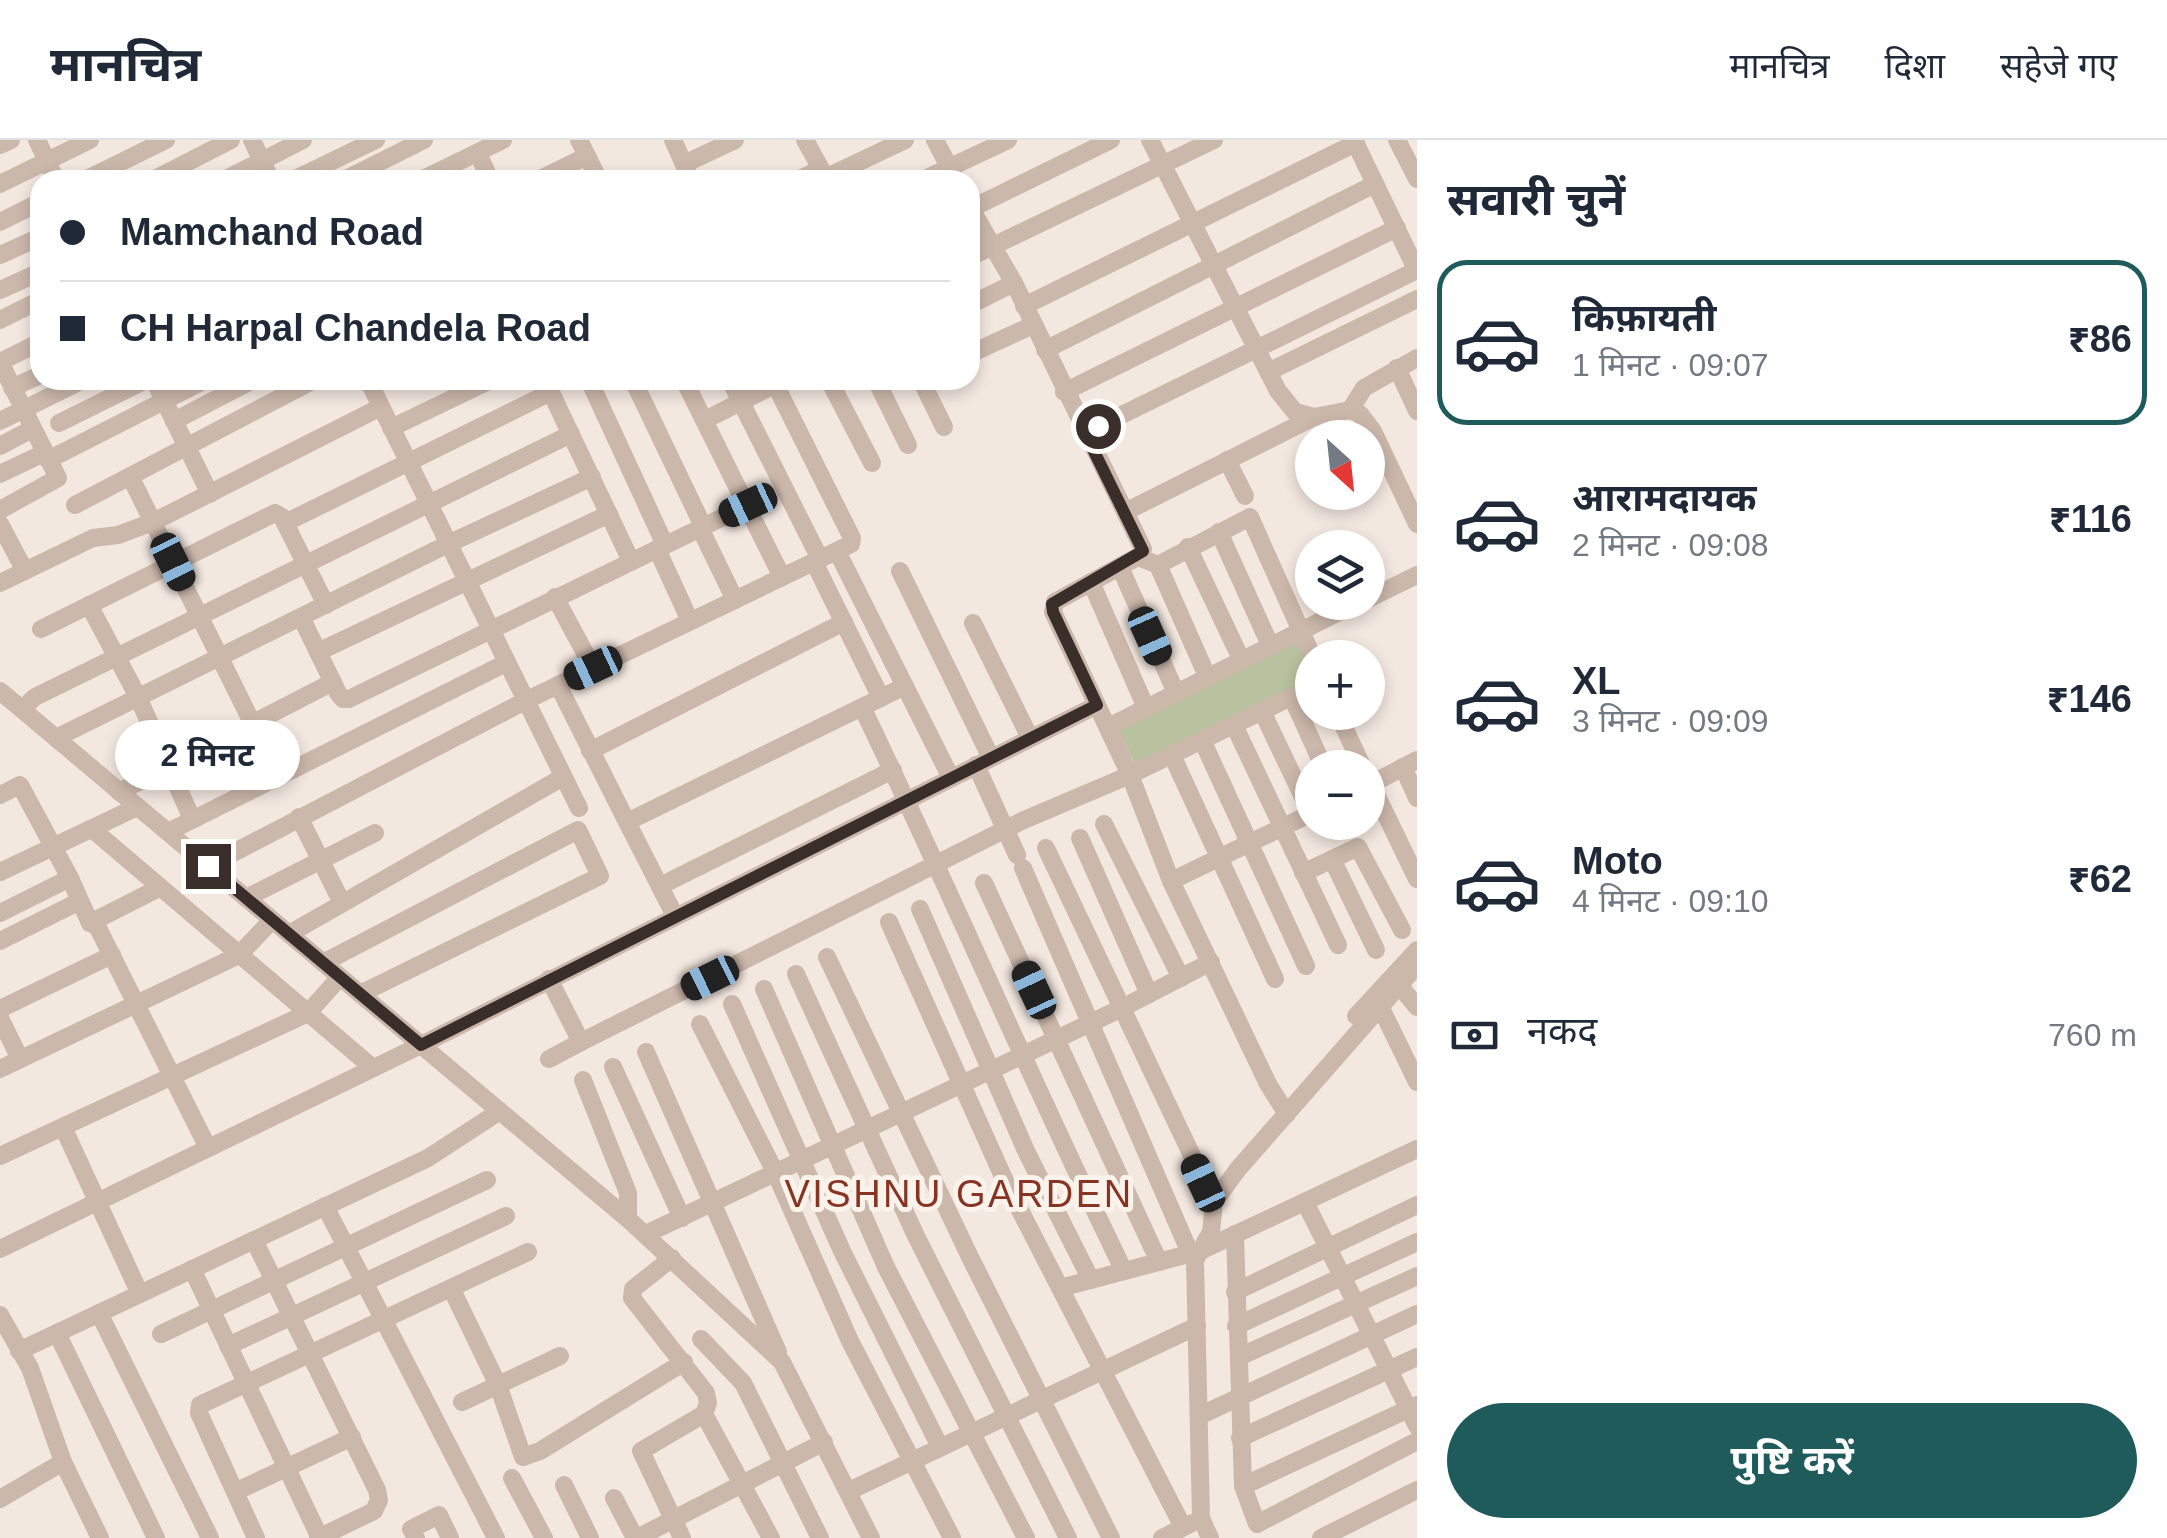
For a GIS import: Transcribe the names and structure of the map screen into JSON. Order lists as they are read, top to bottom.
{
  "districts": ["VISHNU GARDEN"],
  "north": "bottom right",
  "page": {
    "header": "मानचित्र",
    "nav": ["मानचित्र", "दिशा", "सहेजे गए"],
    "heading": "सवारी चुनें",
    "banner": ["Mamchand Road", "CH Harpal Chandela Road"],
    "list": [
      {
        "name": "किफ़ायती",
        "note": "1 मिनट · 09:07",
        "value": "₹86"
      },
      {
        "name": "आरामदायक",
        "note": "2 मिनट · 09:08",
        "value": "₹116"
      },
      {
        "name": "XL",
        "note": "3 मिनट · 09:09",
        "value": "₹146"
      },
      {
        "name": "Moto",
        "note": "4 मिनट · 09:10",
        "value": "₹62"
      }
    ],
    "map_buttons": ["+", "−"],
    "bubble": "2 मिनट",
    "pay": ["नकद", "760 m"],
    "buttons": "पुष्टि करें"
  }
}
